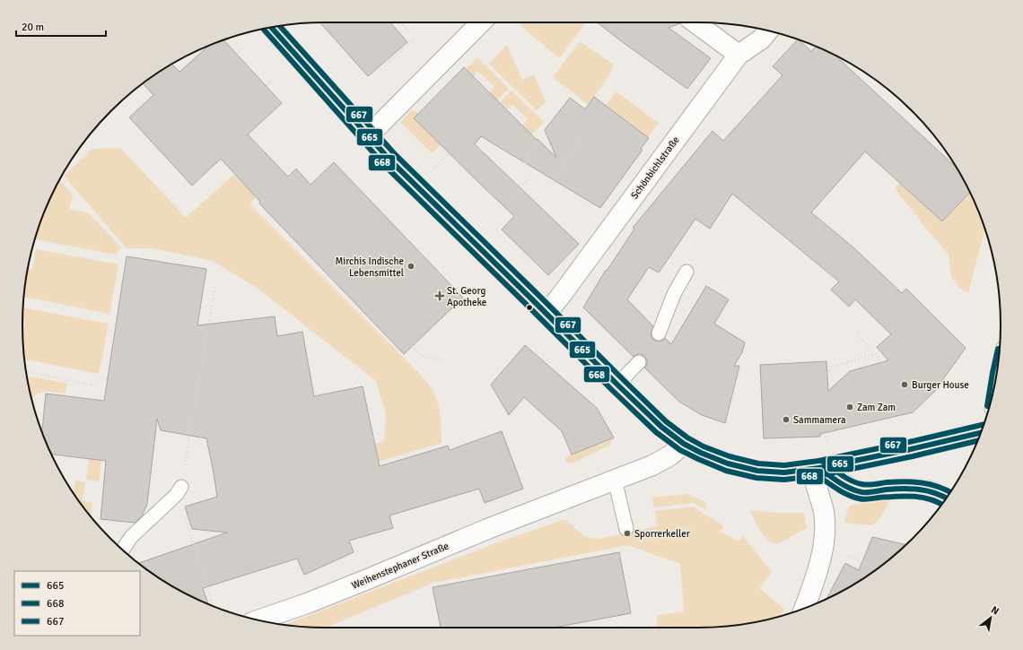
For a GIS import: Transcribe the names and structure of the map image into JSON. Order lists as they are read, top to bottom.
{
  "streets": {
    "street": ["Schönbichlstraße", "Weihenstephaner Straße"]
  },
  "places": {
    "other": [
      "Mirchis Indische Lebensmittel",
      "Burger House",
      "Zam Zam",
      "Sammamera",
      "Sporrerkeller"
    ],
    "health": ["St. Georg Apotheke"]
  },
  "lines": ["transit line 667", "transit line 665", "transit line 668"],
  "legend": ["665", "668", "667"],
  "scale_bar": "20 m",
  "north": "top right"
}
